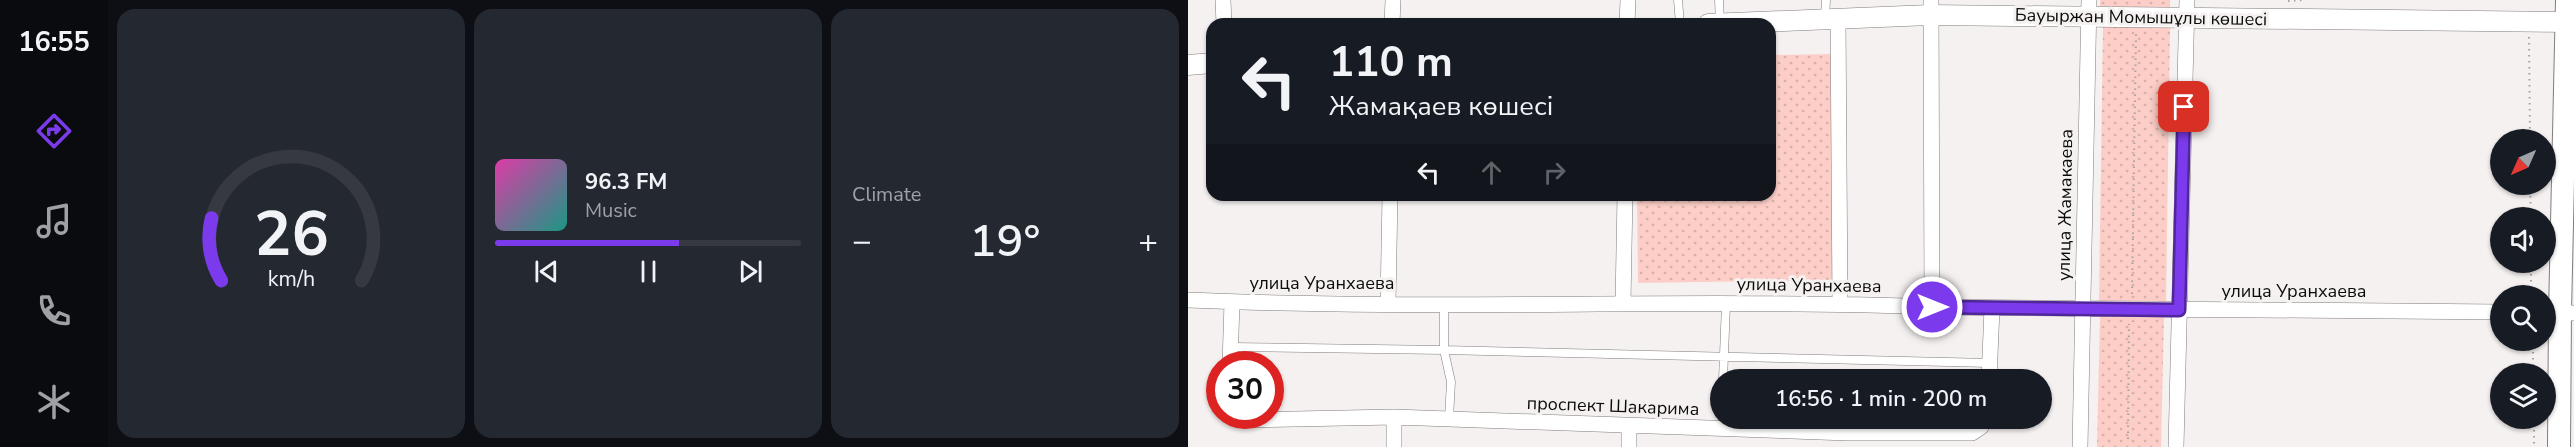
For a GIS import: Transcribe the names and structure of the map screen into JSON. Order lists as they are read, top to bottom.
{
  "streets": {
    "street": [
      "Бауыржан Момышұлы көшесі",
      "улица Жамакаева",
      "улица Уранхаева",
      "проспект Шакарима"
    ]
  },
  "crossings": [
    ["Бауыржан Момышұлы көшесі", "улица Жамакаева"],
    ["улица Жамакаева", "улица Уранхаева"]
  ],
  "north": "bottom left",
  "page": {
    "tabs": "16:55",
    "tile": "Climate",
    "turn": ["110 m", "Жамақаев көшесі"],
    "song": ["96.3 FM", "Music"],
    "heat": ["−", "19°", "+"],
    "limit": "30",
    "trip": "16:56 · 1 min · 200 m",
    "gauge": ["26", "km/h"]
  }
}
